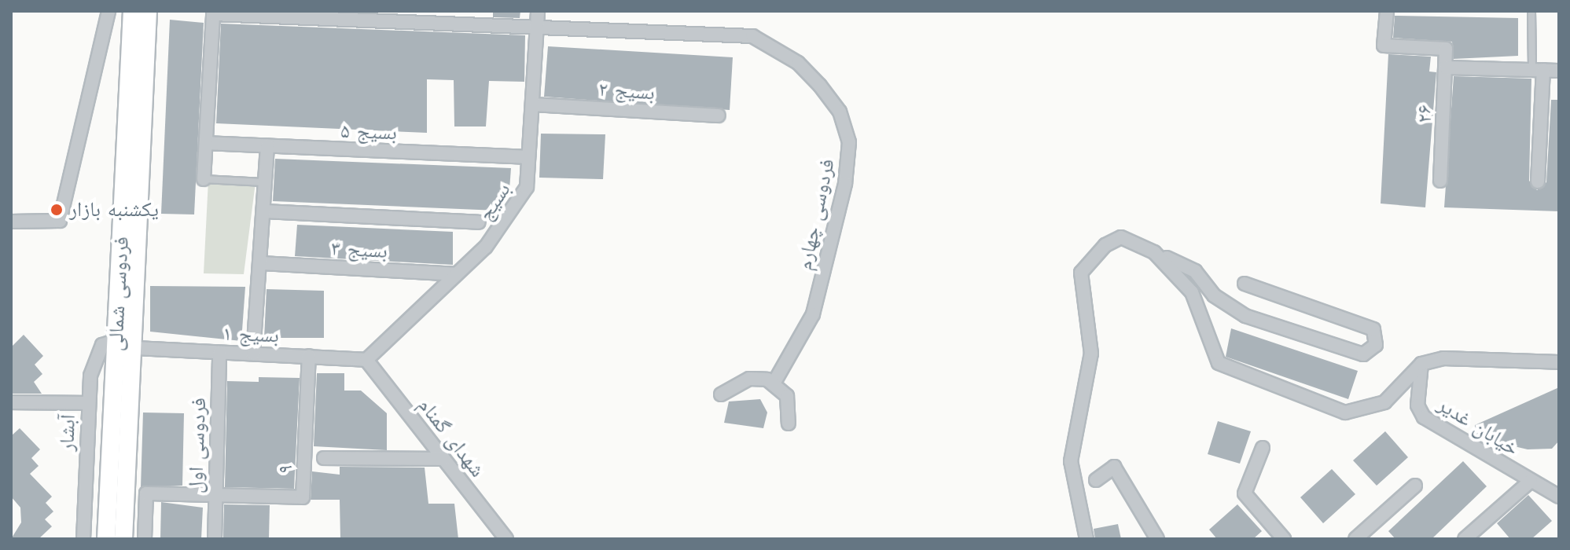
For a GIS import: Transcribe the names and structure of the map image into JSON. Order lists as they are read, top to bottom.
{
  "streets": {
    "main road": ["فردوسی شمالی"],
    "street": [
      "بسیج ۲",
      "۲۶",
      "بسیج ۵",
      "بسیج",
      "فردوسی چهارم",
      "بسیج ۳",
      "بسیج ۱",
      "خیابان غدیر",
      "آبشار",
      "شهدای گمنام",
      "فردوسی اول",
      "۹"
    ]
  },
  "crossings": [
    ["بسیج ۲", "بسیج"],
    ["بسیج ۵", "بسیج"],
    ["بسیج ۵", "فردوسی چهارم"],
    ["بسیج", "فردوسی چهارم"],
    ["بسیج", "بسیج ۳"],
    ["بسیج", "بسیج ۱"],
    ["بسیج", "شهدای گمنام"],
    ["فردوسی شمالی", "بسیج ۱"],
    ["فردوسی شمالی", "آبشار"],
    ["بسیج ۱", "شهدای گمنام"],
    ["بسیج ۱", "فردوسی اول"],
    ["بسیج ۱", "۹"],
    ["فردوسی اول", "۹"]
  ],
  "places": ["یکشنبه بازار"]
}
